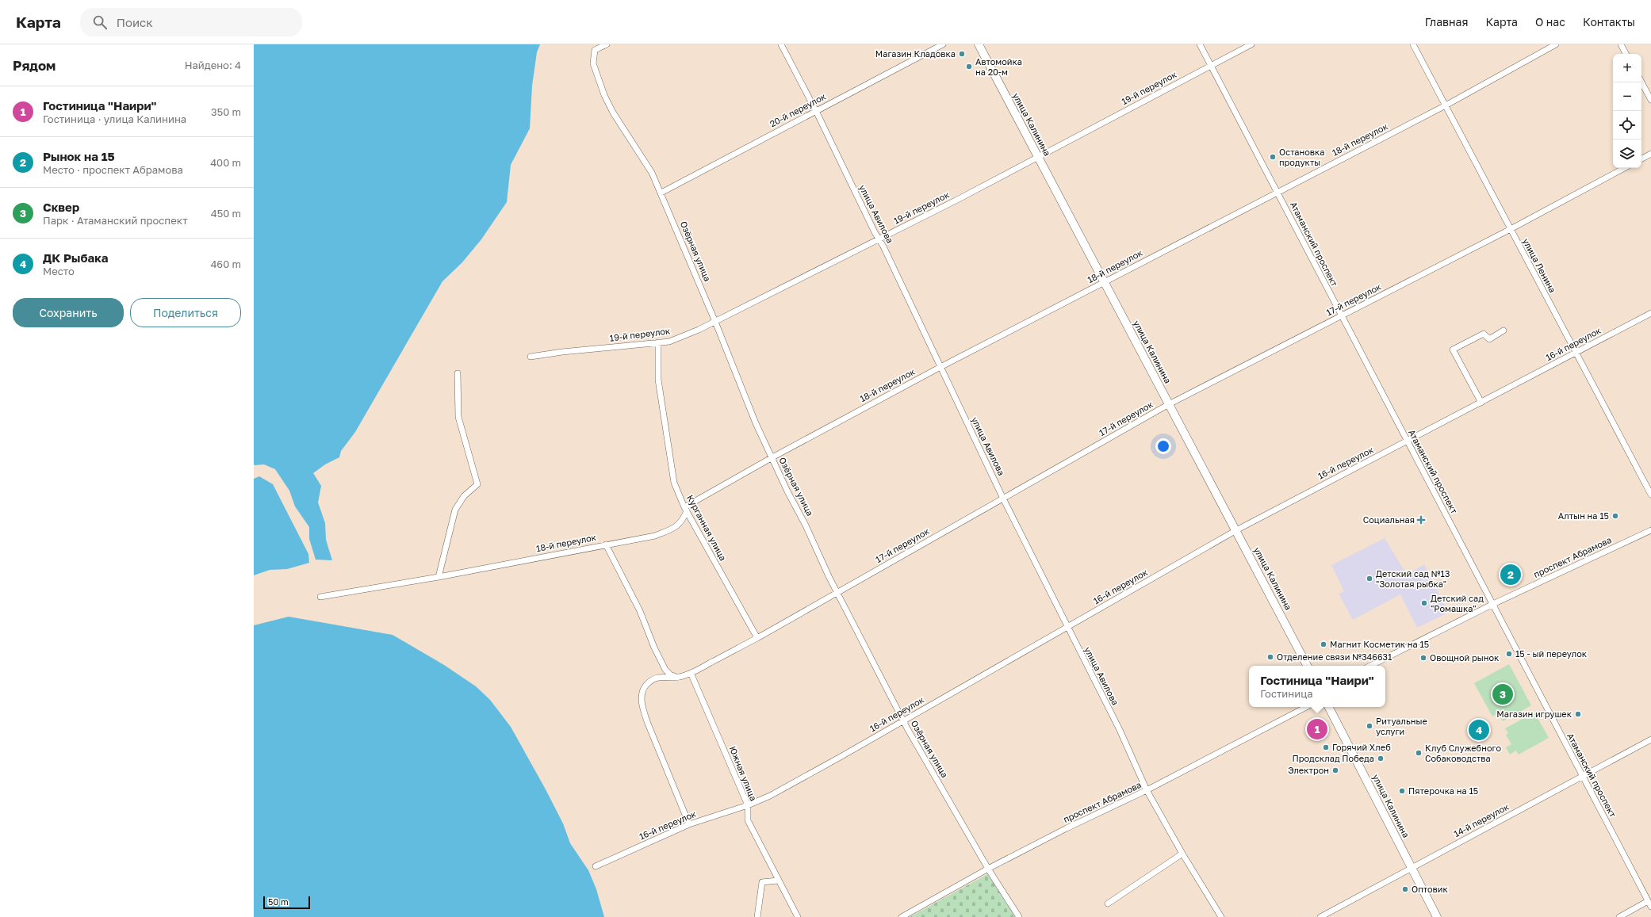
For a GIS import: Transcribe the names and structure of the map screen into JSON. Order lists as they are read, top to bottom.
{
  "streets": {
    "main road": ["улица Калинина"],
    "street": [
      "19-й переулок",
      "20-й переулок",
      "18-й переулок",
      "улица Авилова",
      "Атаманский проспект",
      "Озёрная улица",
      "улица Ленина",
      "17-й переулок",
      "16-й переулок",
      "Курганная улица",
      "проспект Абрамова",
      "Южная улица",
      "14-й переулок"
    ]
  },
  "crossings": [
    ["19-й переулок", "улица Калинина"],
    ["19-й переулок", "улица Авилова"],
    ["19-й переулок", "Атаманский проспект"],
    ["19-й переулок", "Озёрная улица"],
    ["19-й переулок", "Курганная улица"],
    ["20-й переулок", "улица Авилова"],
    ["20-й переулок", "Озёрная улица"],
    ["улица Калинина", "18-й переулок"],
    ["улица Калинина", "17-й переулок"],
    ["улица Калинина", "16-й переулок"],
    ["улица Калинина", "14-й переулок"],
    ["18-й переулок", "улица Авилова"],
    ["18-й переулок", "Атаманский проспект"],
    ["18-й переулок", "Озёрная улица"],
    ["18-й переулок", "улица Ленина"],
    ["18-й переулок", "Курганная улица"],
    ["улица Авилова", "17-й переулок"],
    ["улица Авилова", "16-й переулок"],
    ["улица Авилова", "проспект Абрамова"],
    ["Атаманский проспект", "17-й переулок"],
    ["Атаманский проспект", "16-й переулок"],
    ["Атаманский проспект", "проспект Абрамова"],
    ["Атаманский проспект", "14-й переулок"],
    ["Озёрная улица", "17-й переулок"],
    ["Озёрная улица", "16-й переулок"],
    ["Озёрная улица", "проспект Абрамова"],
    ["улица Ленина", "17-й переулок"],
    ["улица Ленина", "16-й переулок"],
    ["17-й переулок", "16-й переулок"],
    ["17-й переулок", "Курганная улица"],
    ["17-й переулок", "Южная улица"],
    ["16-й переулок", "Южная улица"]
  ],
  "places": {
    "other": [
      "Магазин Кладовка",
      "Автомойка на 20-м",
      "Остановка продукты",
      "Алтын на 15",
      "Детский сад №13 \"Золотая рыбка\"",
      "Детский сад \"Ромашка\"",
      "Магнит Косметик на 15",
      "15 - ый переулок",
      "Отделение связи №346631",
      "Овощной рынок",
      "Магазин игрушек",
      "Ритуальные услуги",
      "Горячий Хлеб",
      "Клуб Служебного Собаководства",
      "Продсклад Победа",
      "Электрон",
      "Пятерочка на 15",
      "Оптовик"
    ],
    "health": ["Социальная"]
  },
  "scale_bar": "50 m",
  "page": {
    "header": "Карта",
    "search": "Поиск",
    "nav": [
      "Главная",
      "Карта",
      "О нас",
      "Контакты"
    ],
    "heading": ["Рядом", "Найдено: 4"],
    "map_buttons": ["+", "−"],
    "list": [
      {
        "mark": "1",
        "name": "Гостиница \"Наири\"",
        "note": "Гостиница · улица Калинина",
        "value": "350 m"
      },
      {
        "mark": "2",
        "name": "Рынок на 15",
        "note": "Место · проспект Абрамова",
        "value": "400 m"
      },
      {
        "mark": "3",
        "name": "Сквер",
        "note": "Парк · Атаманский проспект",
        "value": "450 m"
      },
      {
        "mark": "4",
        "name": "ДК Рыбака",
        "note": "Место",
        "value": "460 m"
      }
    ],
    "buttons": ["Сохранить", "Поделиться"],
    "pins": [
      "2",
      "3",
      "1",
      "4"
    ],
    "popup": ["Гостиница \"Наири\"", "Гостиница"],
    "scale": "50 m"
  }
}
